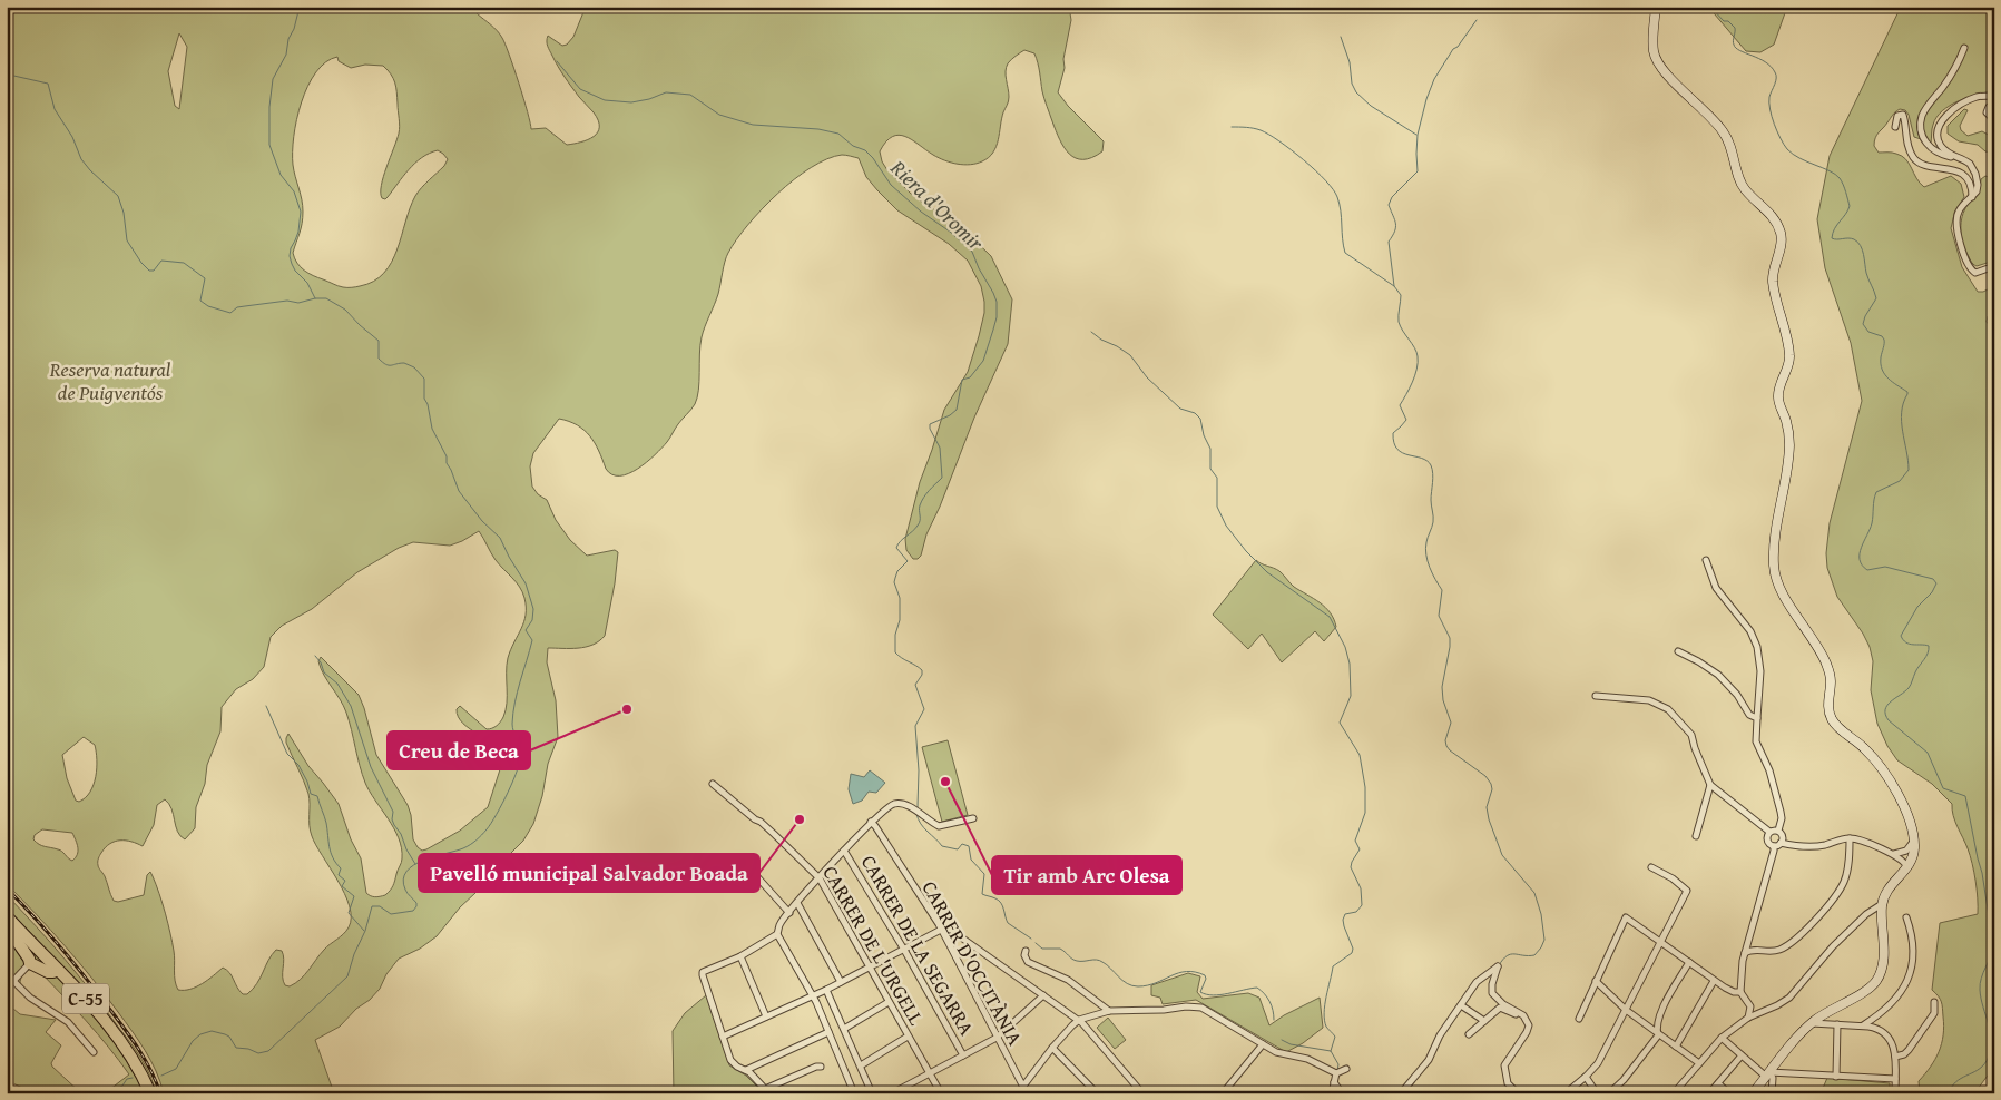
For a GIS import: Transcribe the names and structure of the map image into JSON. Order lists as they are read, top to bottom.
{
  "streets": {
    "highway": ["C-55"],
    "street": ["CARRER DE L'URGELL", "CARRER DE LA SEGARRA", "CARRER D'OCCITÀNIA"]
  },
  "water": ["Riera d'Oromir"],
  "parks": ["Reserva natural de Puigventós"],
  "places": ["Creu de Beca", "Tir amb Arc Olesa", "Pavelló municipal Salvador Boada"]
}
